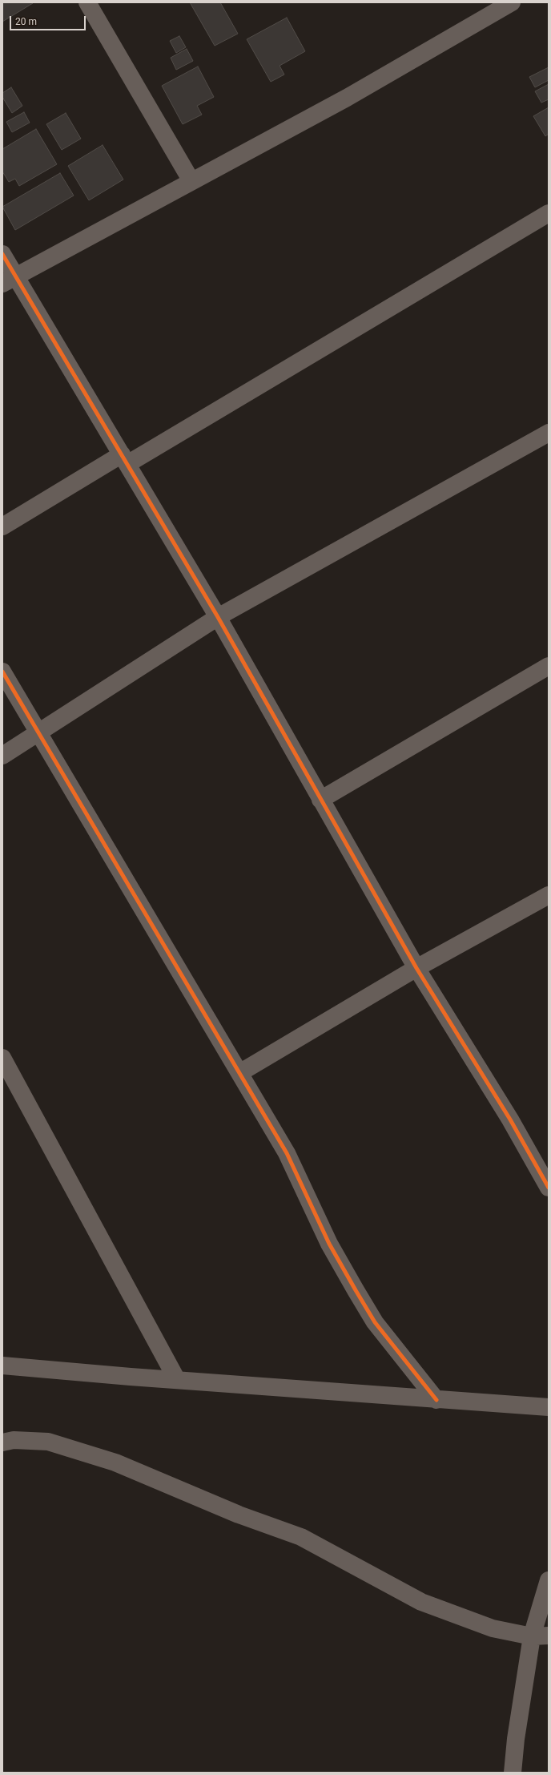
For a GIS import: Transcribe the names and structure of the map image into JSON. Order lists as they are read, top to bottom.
{
  "scale_bar": "20 m"
}
